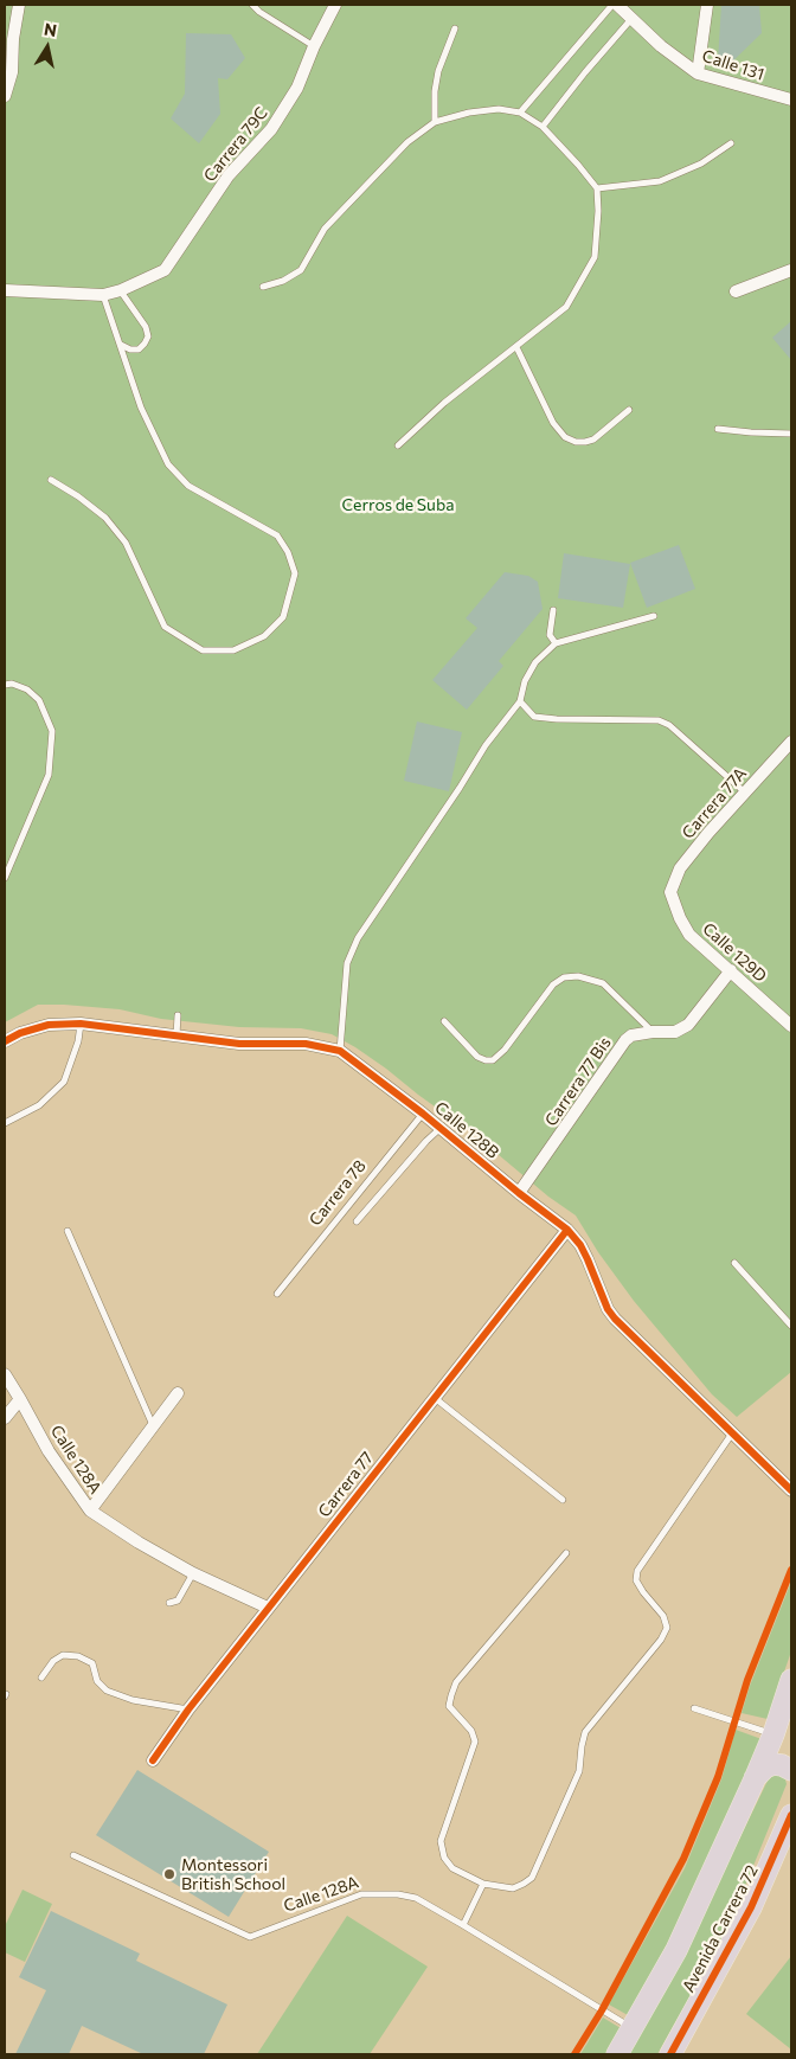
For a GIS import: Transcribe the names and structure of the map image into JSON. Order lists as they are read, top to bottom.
{
  "streets": {
    "highway": ["Avenida Carrera 72"],
    "street": [
      "Calle 131",
      "Carrera 79C",
      "Carrera 77A",
      "Calle 129D",
      "Carrera 77 Bis",
      "Calle 128B",
      "Calle 128A",
      "Carrera 77"
    ],
    "lane": ["Carrera 78"]
  },
  "crossings": [
    ["Carrera 77A", "Calle 129D"],
    ["Calle 129D", "Carrera 77 Bis"],
    ["Carrera 77 Bis", "Calle 128B"],
    ["Calle 128B", "Carrera 78"],
    ["Calle 128B", "Carrera 77"],
    ["Calle 128A", "Carrera 77"],
    ["Calle 128A", "Avenida Carrera 72"]
  ],
  "parks": ["Cerros de Suba"],
  "places": ["Montessori British School"],
  "north": "top"
}
